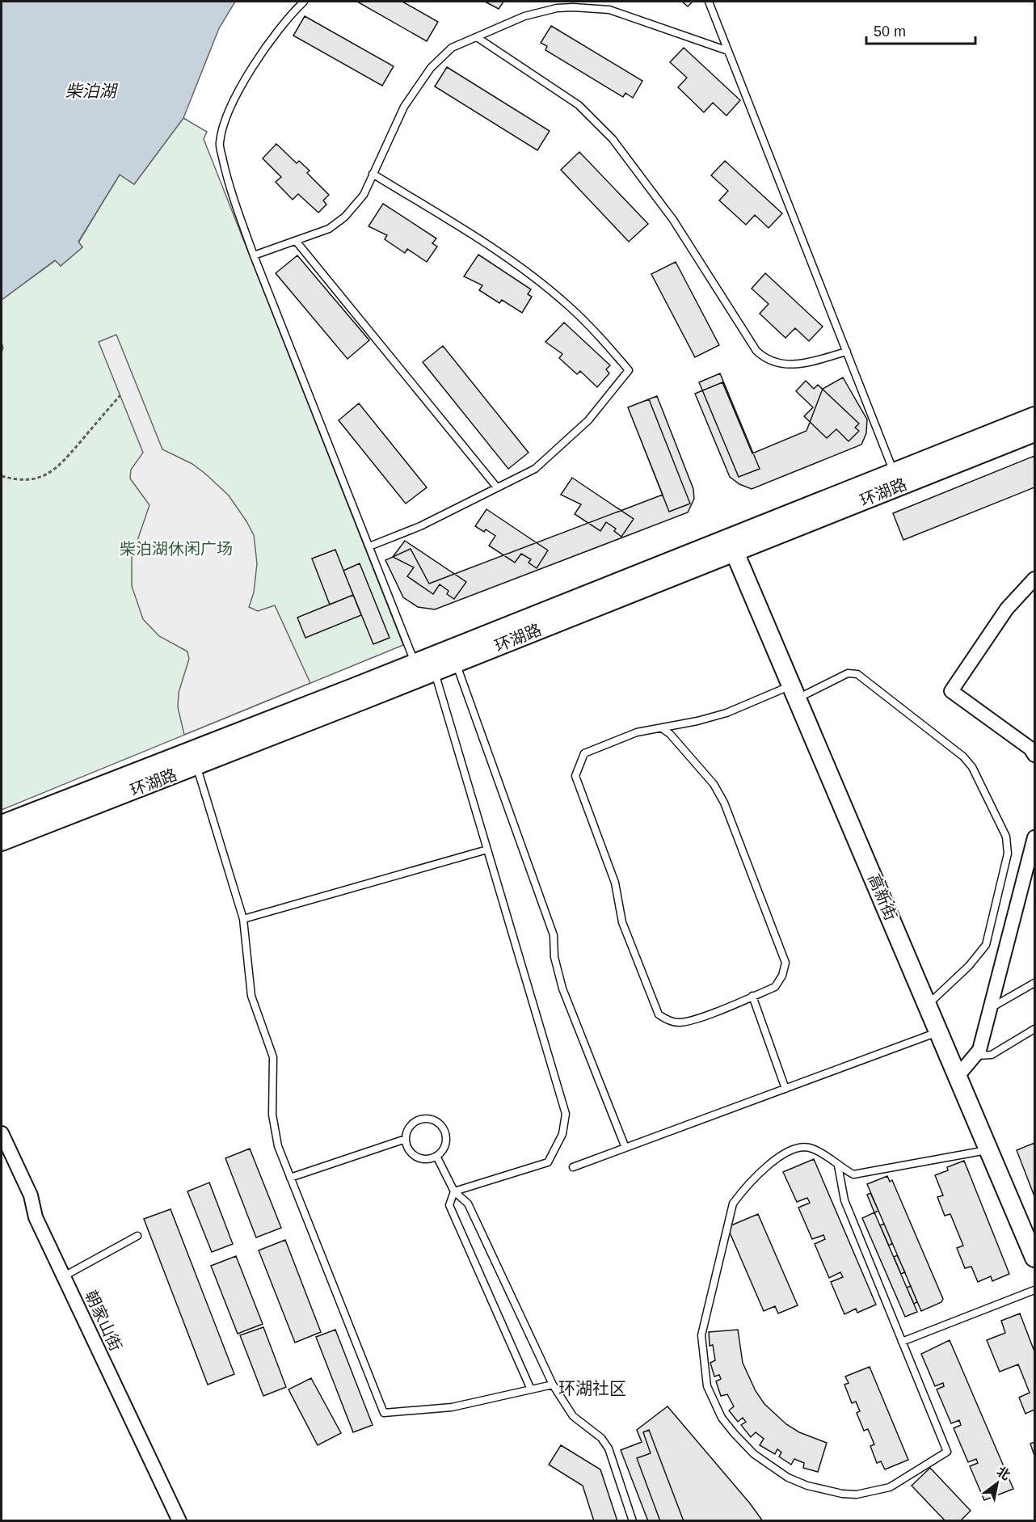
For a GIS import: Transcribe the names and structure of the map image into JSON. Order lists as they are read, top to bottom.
{
  "streets": {
    "street": ["环湖路", "高新街", "朝家山街"]
  },
  "crossings": [
    ["环湖路", "高新街"]
  ],
  "districts": ["环湖社区"],
  "water": ["柴泊湖"],
  "parks": ["柴泊湖休闲广场"],
  "scale_bar": "50 m",
  "north": "top right"
}
